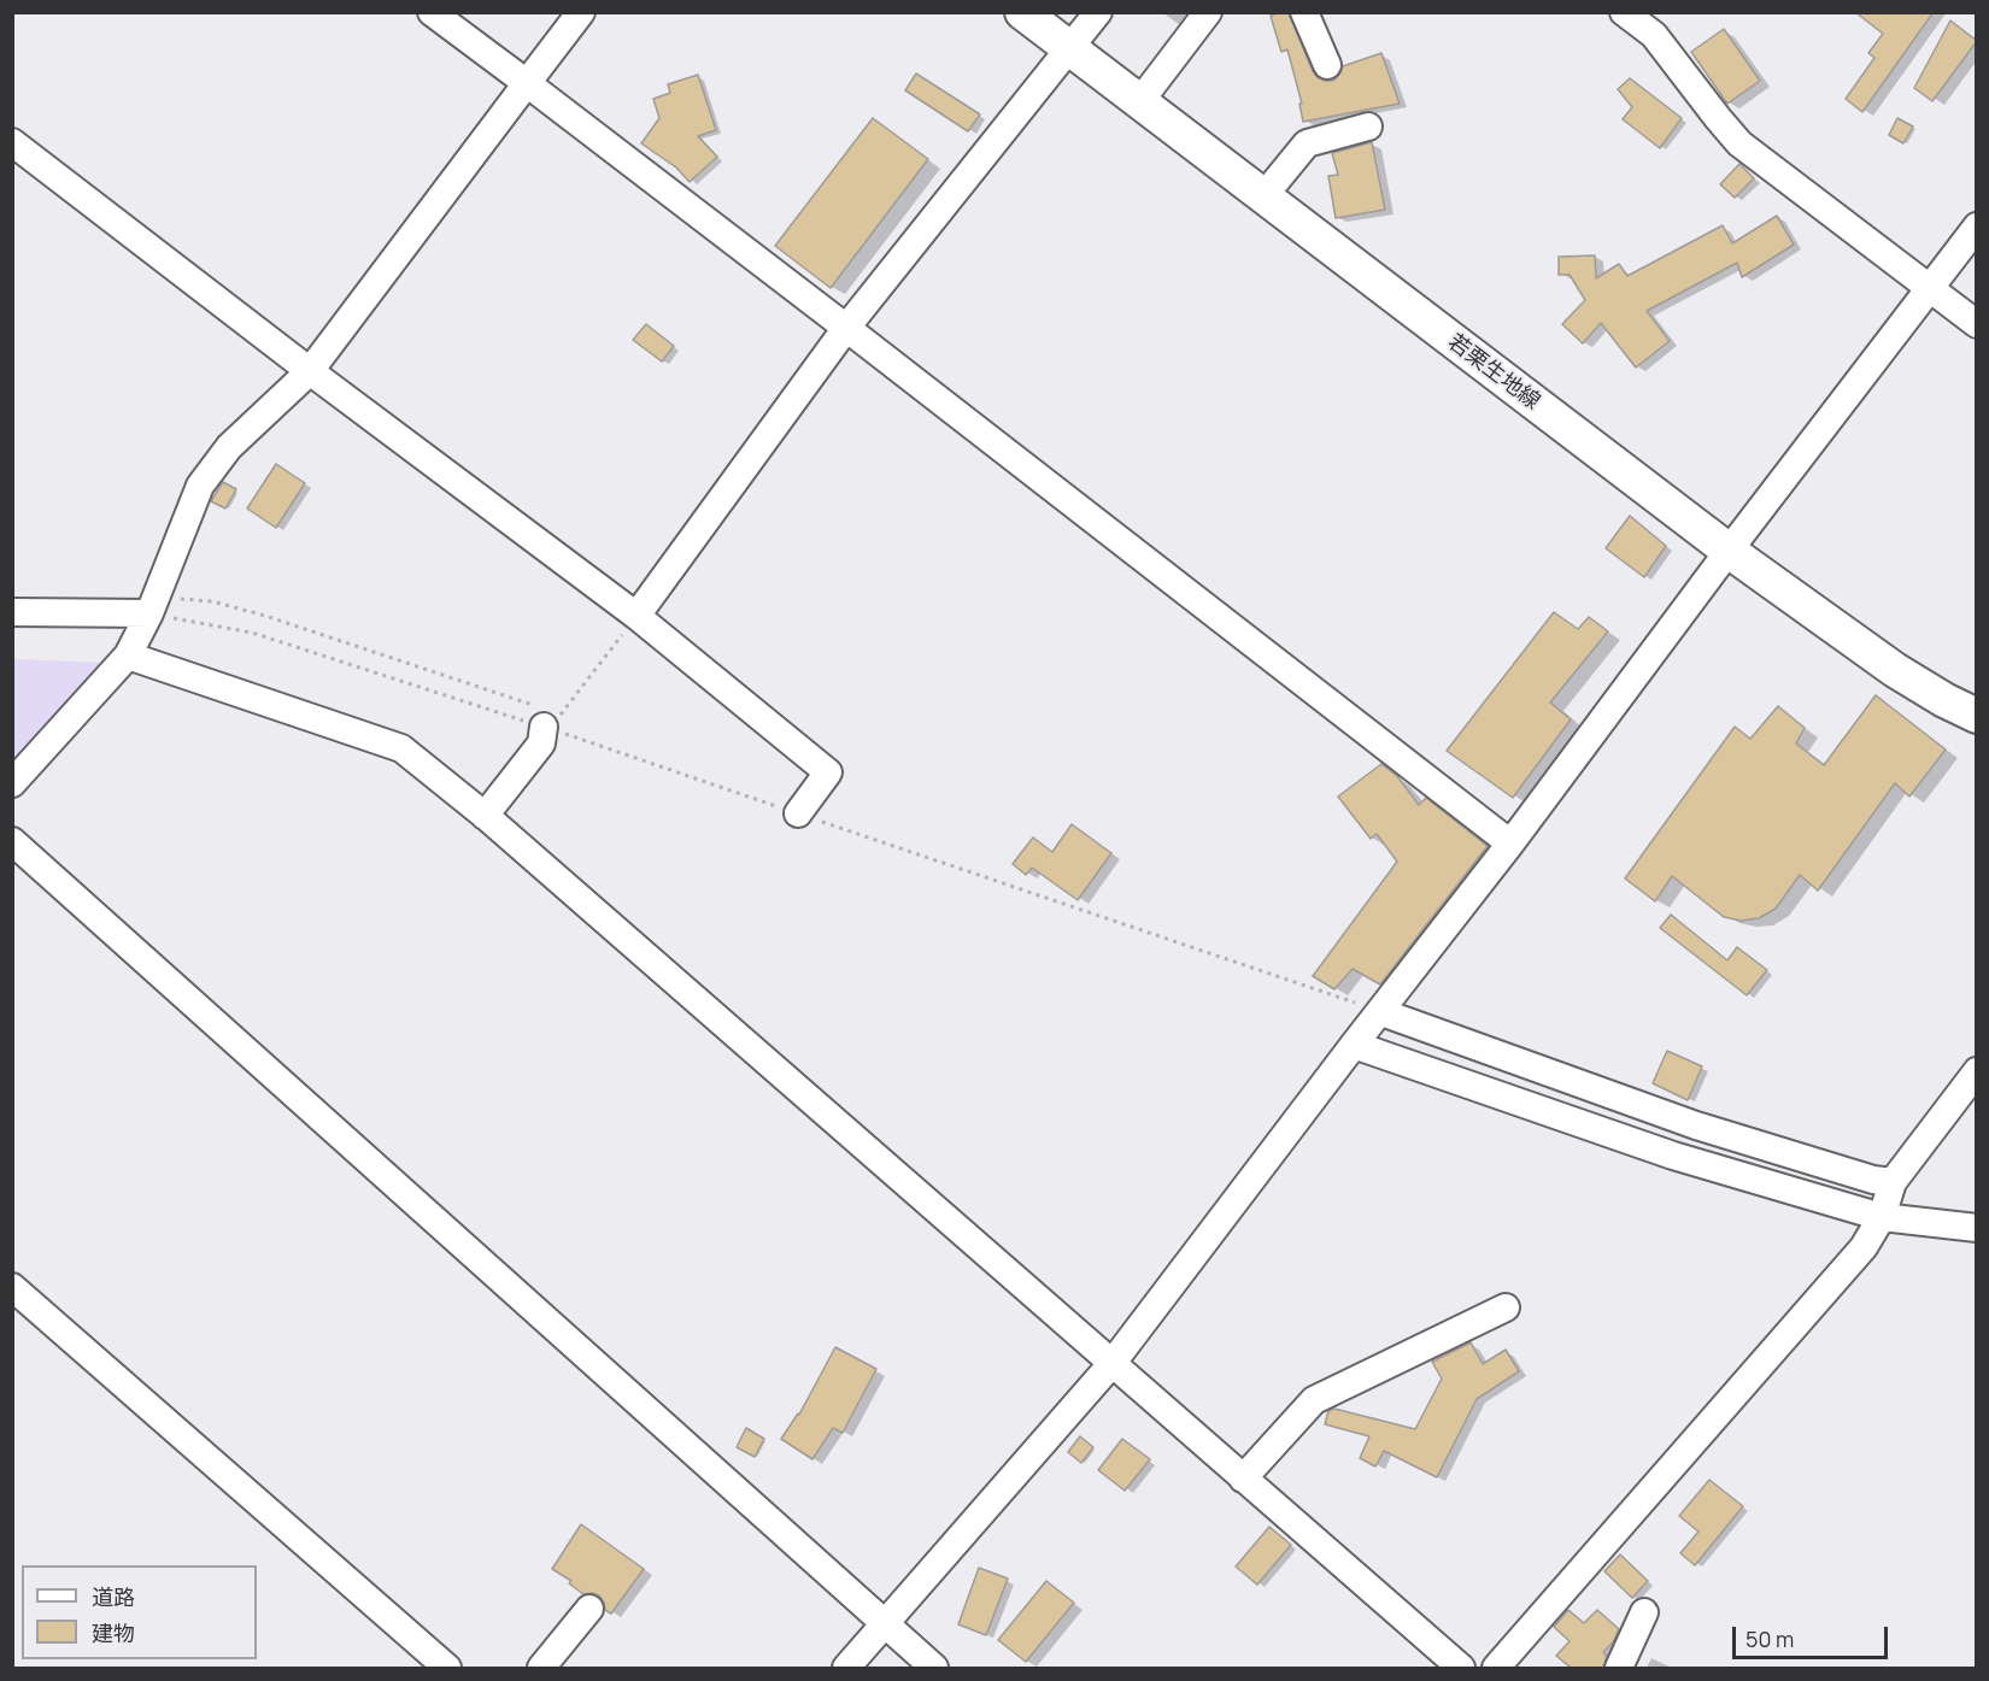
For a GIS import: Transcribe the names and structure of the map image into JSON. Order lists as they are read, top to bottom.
{
  "streets": {
    "main road": ["若栗生地線"]
  },
  "legend": ["道路", "建物"],
  "scale_bar": "50 m"
}
